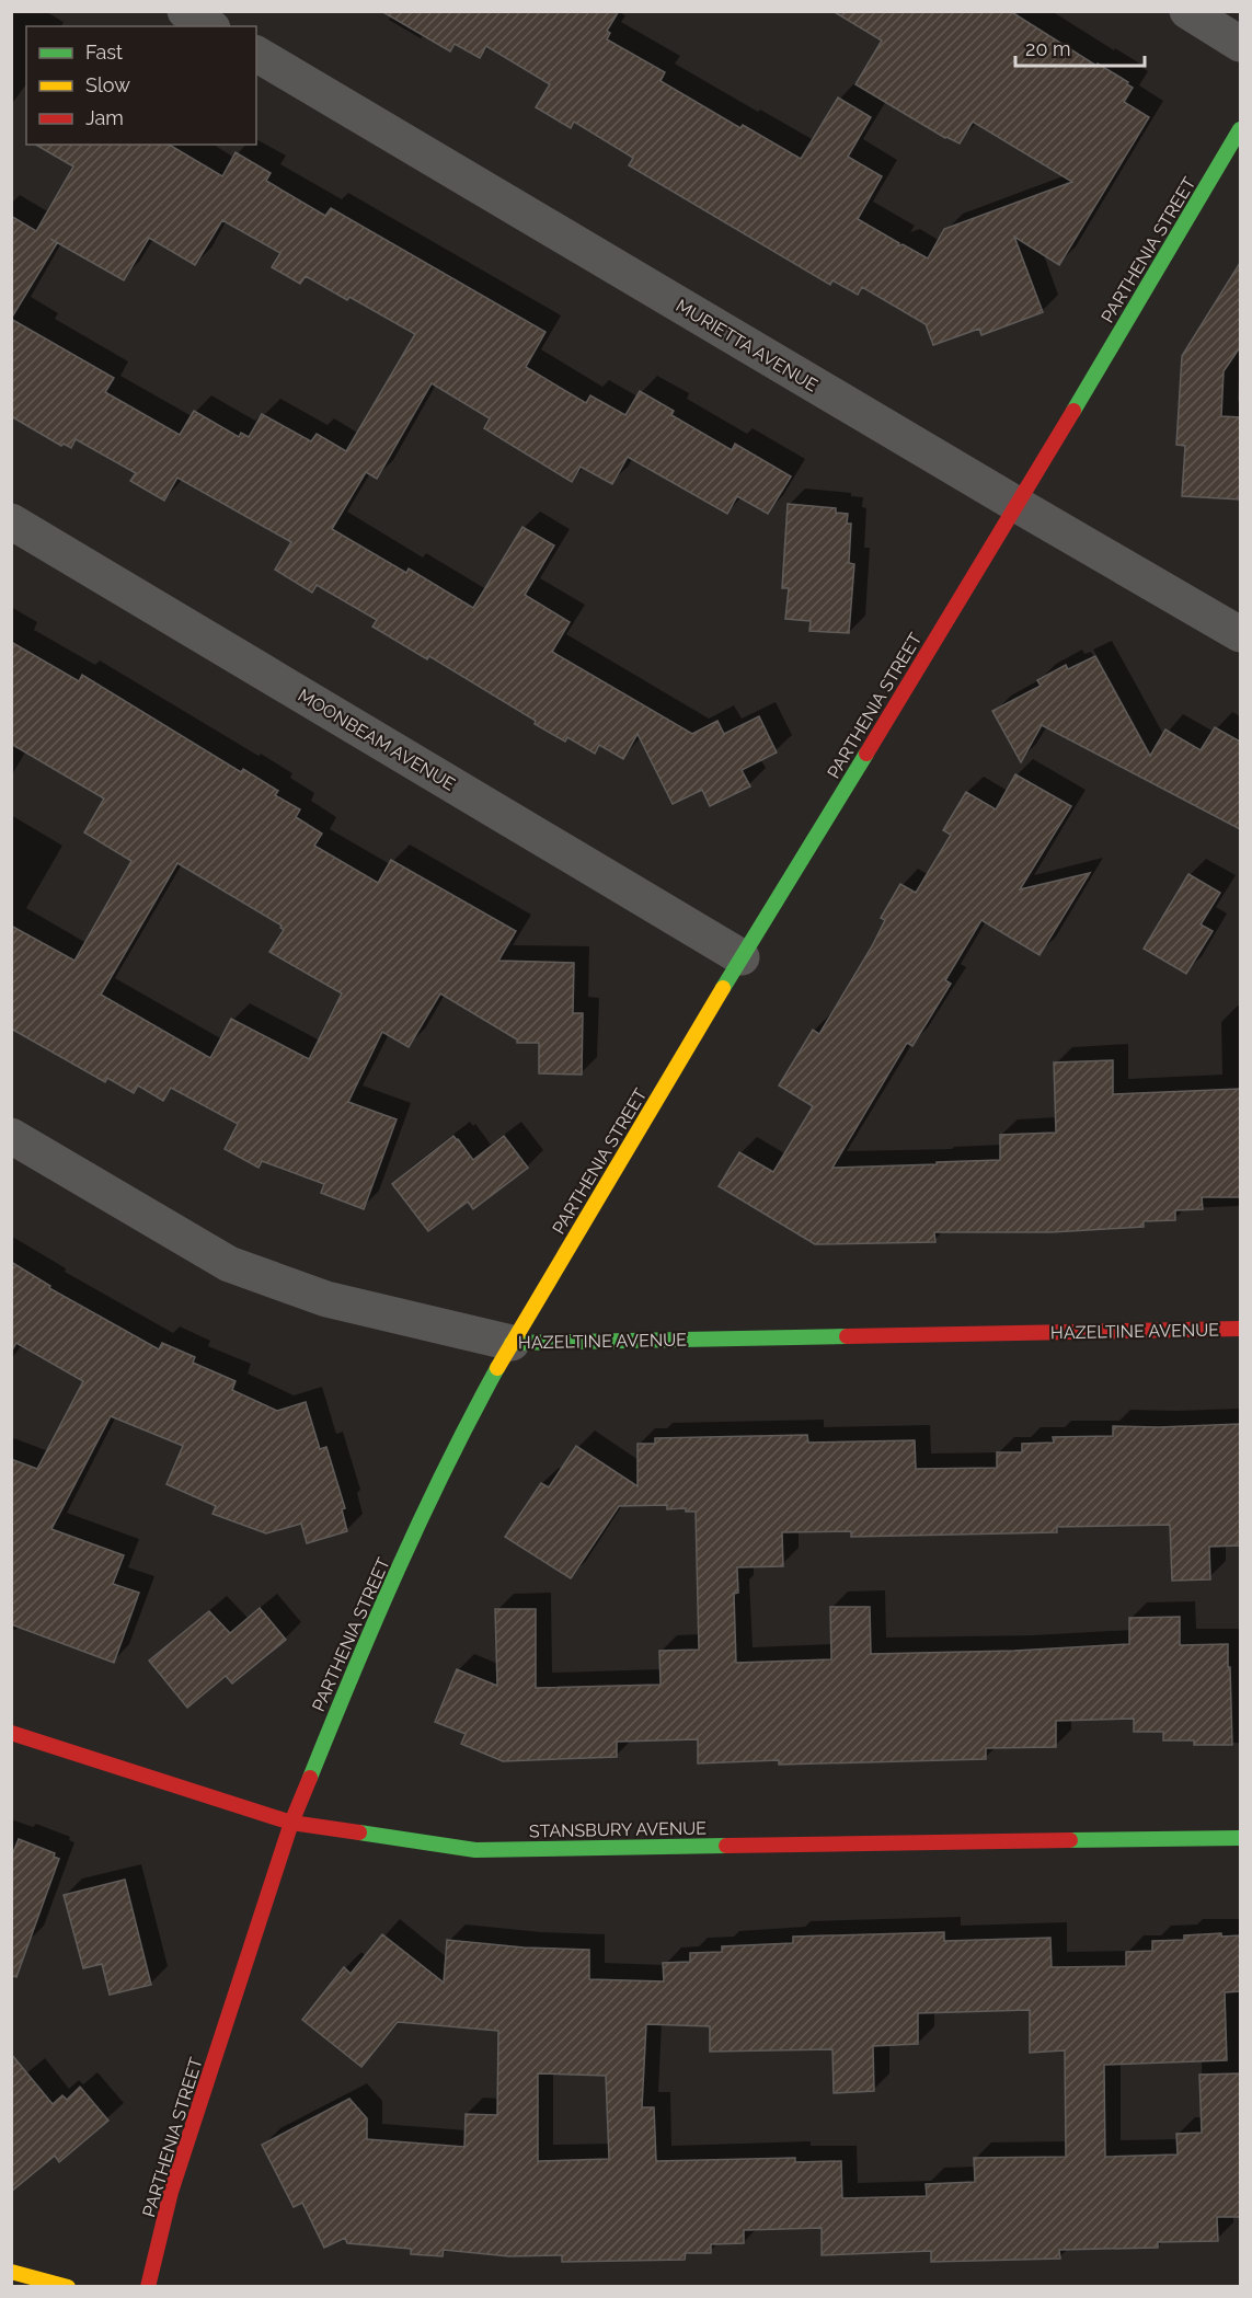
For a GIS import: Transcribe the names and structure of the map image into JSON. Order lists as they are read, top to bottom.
{
  "streets": {
    "street": [
      "PARTHENIA STREET",
      "MURIETTA AVENUE",
      "MOONBEAM AVENUE",
      "HAZELTINE AVENUE",
      "STANSBURY AVENUE"
    ]
  },
  "crossings": [
    ["PARTHENIA STREET", "MURIETTA AVENUE"],
    ["PARTHENIA STREET", "MOONBEAM AVENUE"],
    ["PARTHENIA STREET", "HAZELTINE AVENUE"],
    ["PARTHENIA STREET", "STANSBURY AVENUE"]
  ],
  "legend": ["Fast", "Slow", "Jam"],
  "scale_bar": "20 m"
}
